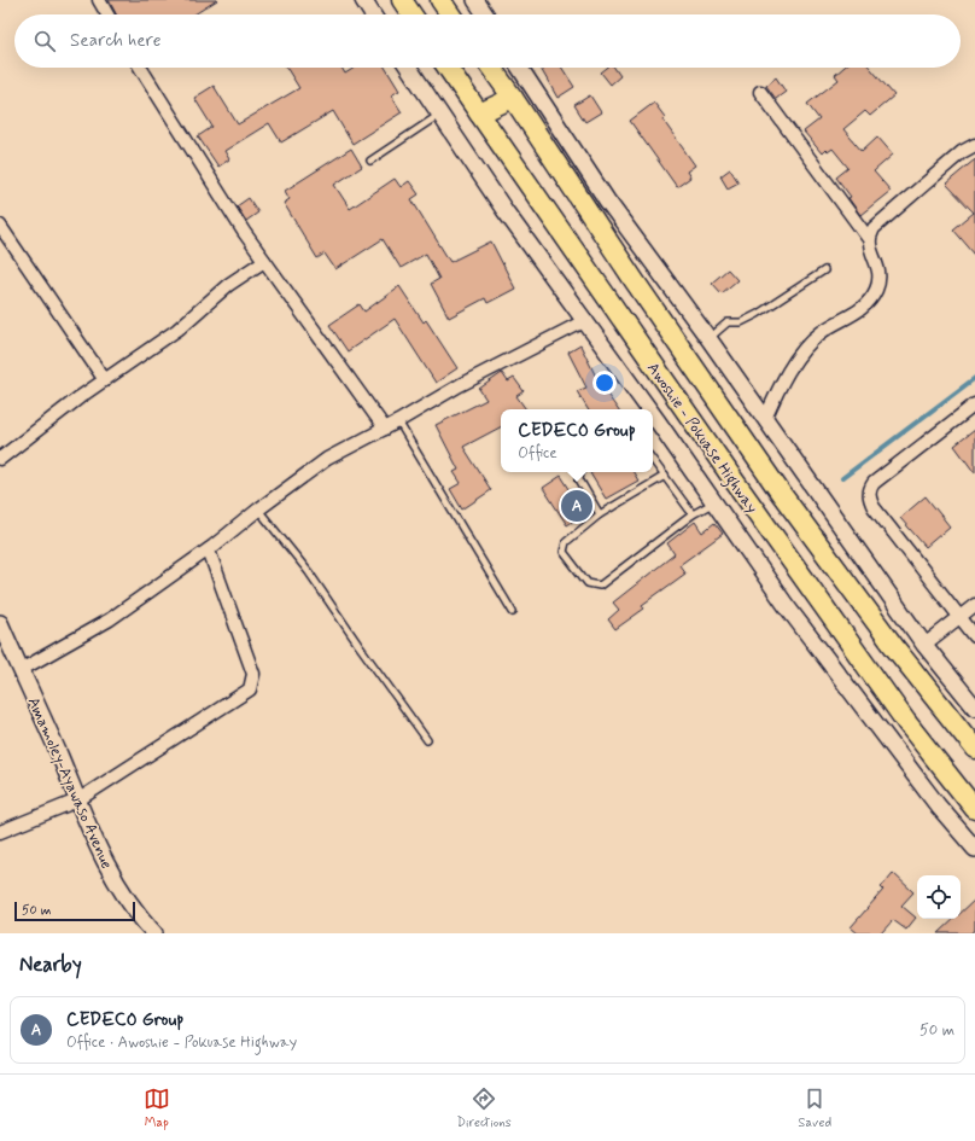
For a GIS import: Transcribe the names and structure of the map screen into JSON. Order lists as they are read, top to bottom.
{
  "streets": {
    "main road": ["Awoshie - Pokuase Highway"],
    "street": ["Amamoley-Ayawaso Avenue"]
  },
  "scale_bar": "50 m",
  "page": {
    "search": "Search here",
    "popup": ["CEDECO Group", "Office"],
    "pins": "A",
    "scale": "50 m",
    "heading": "Nearby",
    "list": [
      {
        "mark": "A",
        "name": "CEDECO Group",
        "note": "Office · Awoshie - Pokuase Highway",
        "value": "50 m"
      }
    ],
    "nav": ["Map", "Directions", "Saved"]
  }
}
